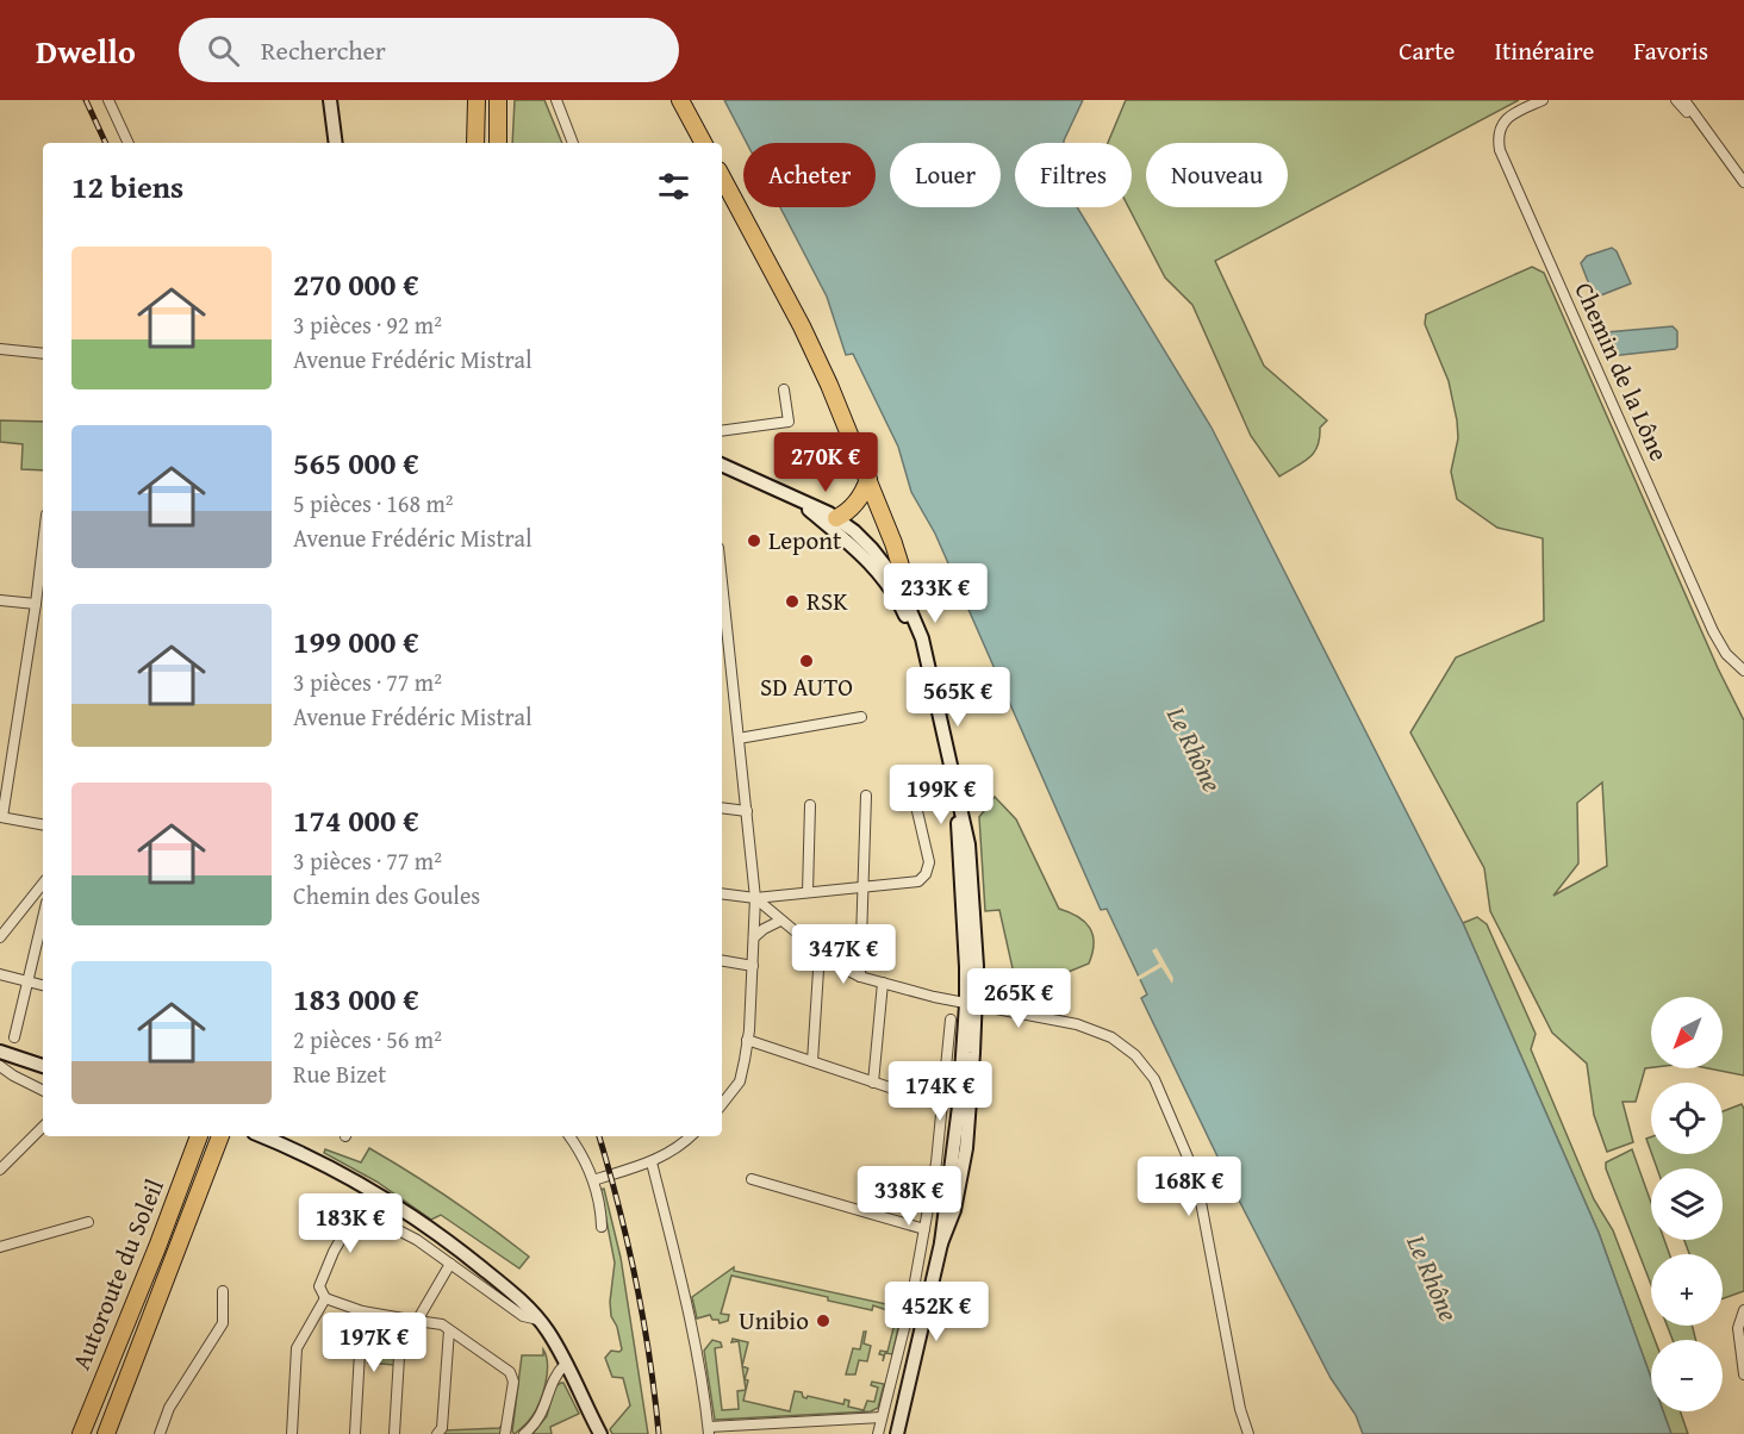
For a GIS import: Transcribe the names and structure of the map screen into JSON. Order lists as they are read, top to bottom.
{
  "streets": {
    "highway": ["Autoroute du Soleil"],
    "street": ["Chemin de la Lône"]
  },
  "water": ["Le Rhône"],
  "places": [
    "Lepont",
    "RSK",
    "SD AUTO",
    "Unibio"
  ],
  "north": "bottom left",
  "page": {
    "header": "Dwello",
    "search": "Rechercher",
    "nav": ["Carte", "Itinéraire", "Favoris"],
    "chip": [
      "Acheter",
      "Louer",
      "Filtres",
      "Nouveau"
    ],
    "heading": "12 biens",
    "list": [
      {
        "name": "270 000 €",
        "note": "3 pièces · 92 m² · Avenue Frédéric Mistral"
      },
      {
        "name": "565 000 €",
        "note": "5 pièces · 168 m² · Avenue Frédéric Mistral"
      },
      {
        "name": "199 000 €",
        "note": "3 pièces · 77 m² · Avenue Frédéric Mistral"
      },
      {
        "name": "174 000 €",
        "note": "3 pièces · 77 m² · Chemin des Goules"
      },
      {
        "name": "183 000 €",
        "note": "2 pièces · 56 m² · Rue Bizet"
      }
    ],
    "price": [
      "270K €",
      "233K €",
      "565K €",
      "199K €",
      "347K €",
      "265K €",
      "174K €",
      "168K €",
      "338K €",
      "183K €",
      "452K €",
      "197K €"
    ],
    "map_buttons": ["+", "−"]
  }
}
